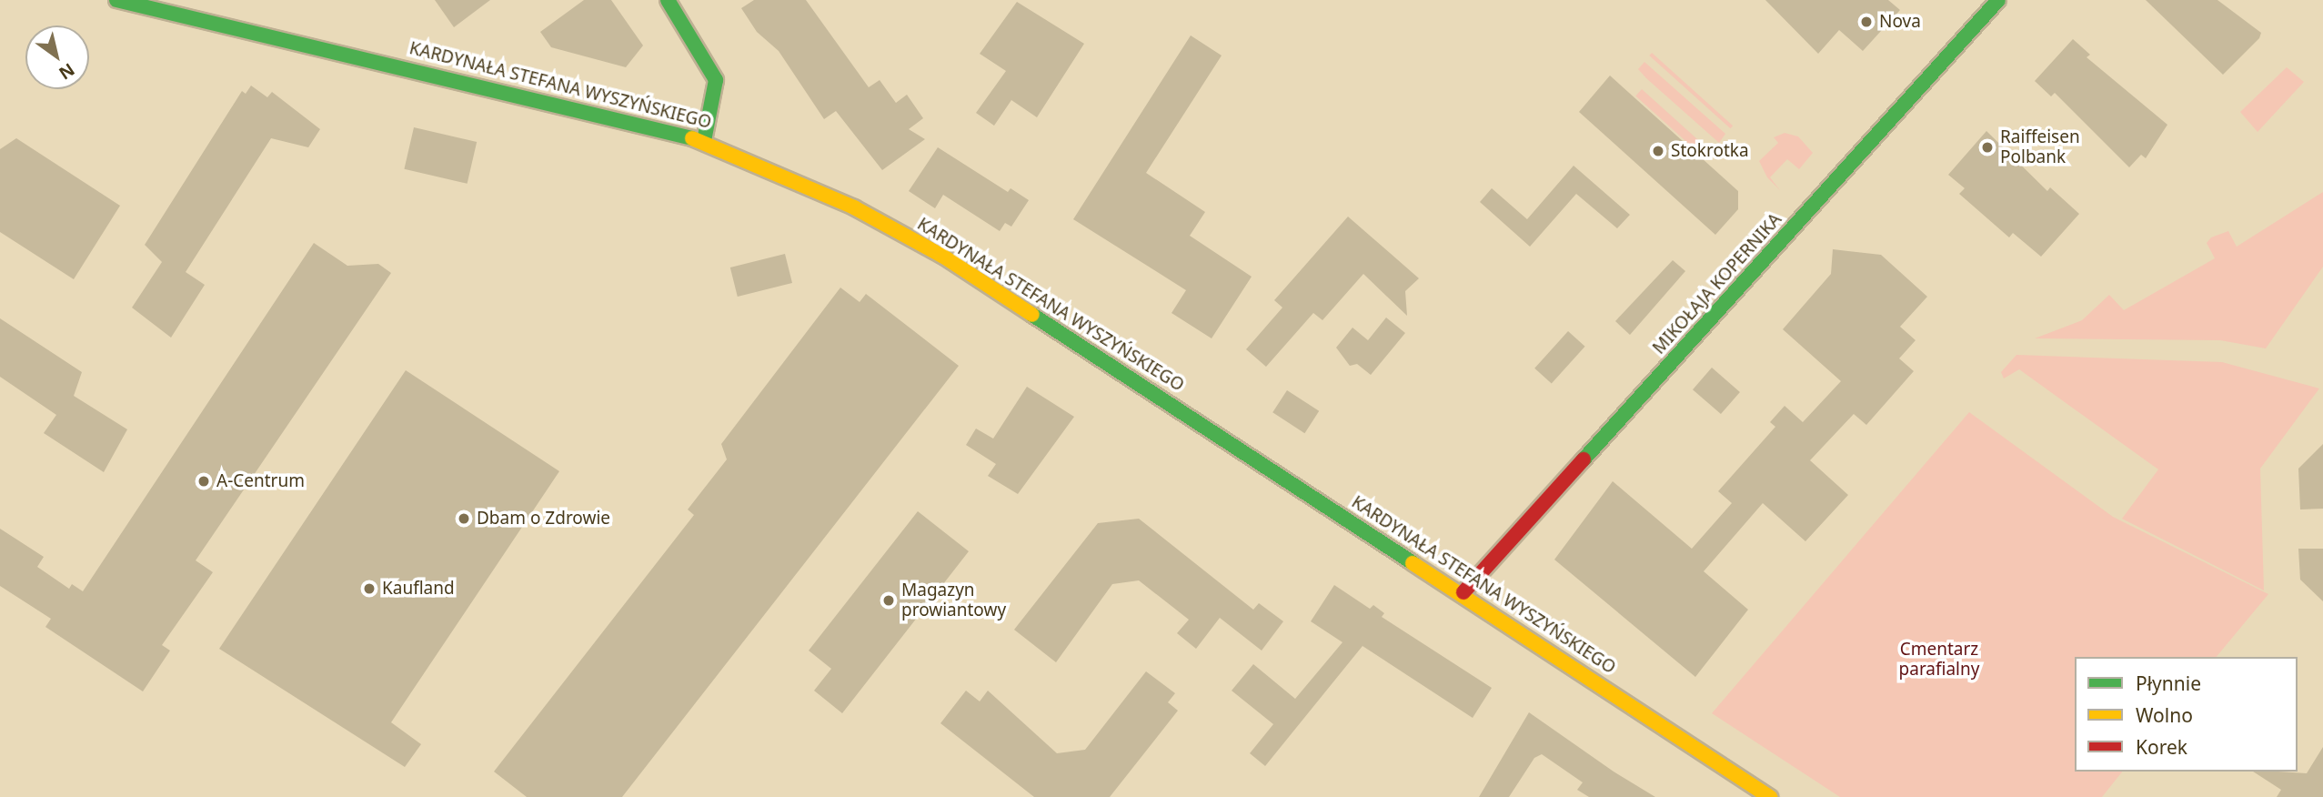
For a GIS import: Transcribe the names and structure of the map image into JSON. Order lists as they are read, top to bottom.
{
  "streets": {
    "street": ["KARDYNAŁA STEFANA WYSZYŃSKIEGO", "MIKOŁAJA KOPERNIKA"]
  },
  "crossings": [
    ["KARDYNAŁA STEFANA WYSZYŃSKIEGO", "MIKOŁAJA KOPERNIKA"]
  ],
  "parks": ["Cmentarz parafialny"],
  "places": [
    "Nova",
    "Raiffeisen Polbank",
    "Stokrotka",
    "A-Centrum",
    "Dbam o Zdrowie",
    "Kaufland",
    "Magazyn prowiantowy"
  ],
  "legend": ["Płynnie", "Wolno", "Korek"],
  "north": "bottom right"
}
